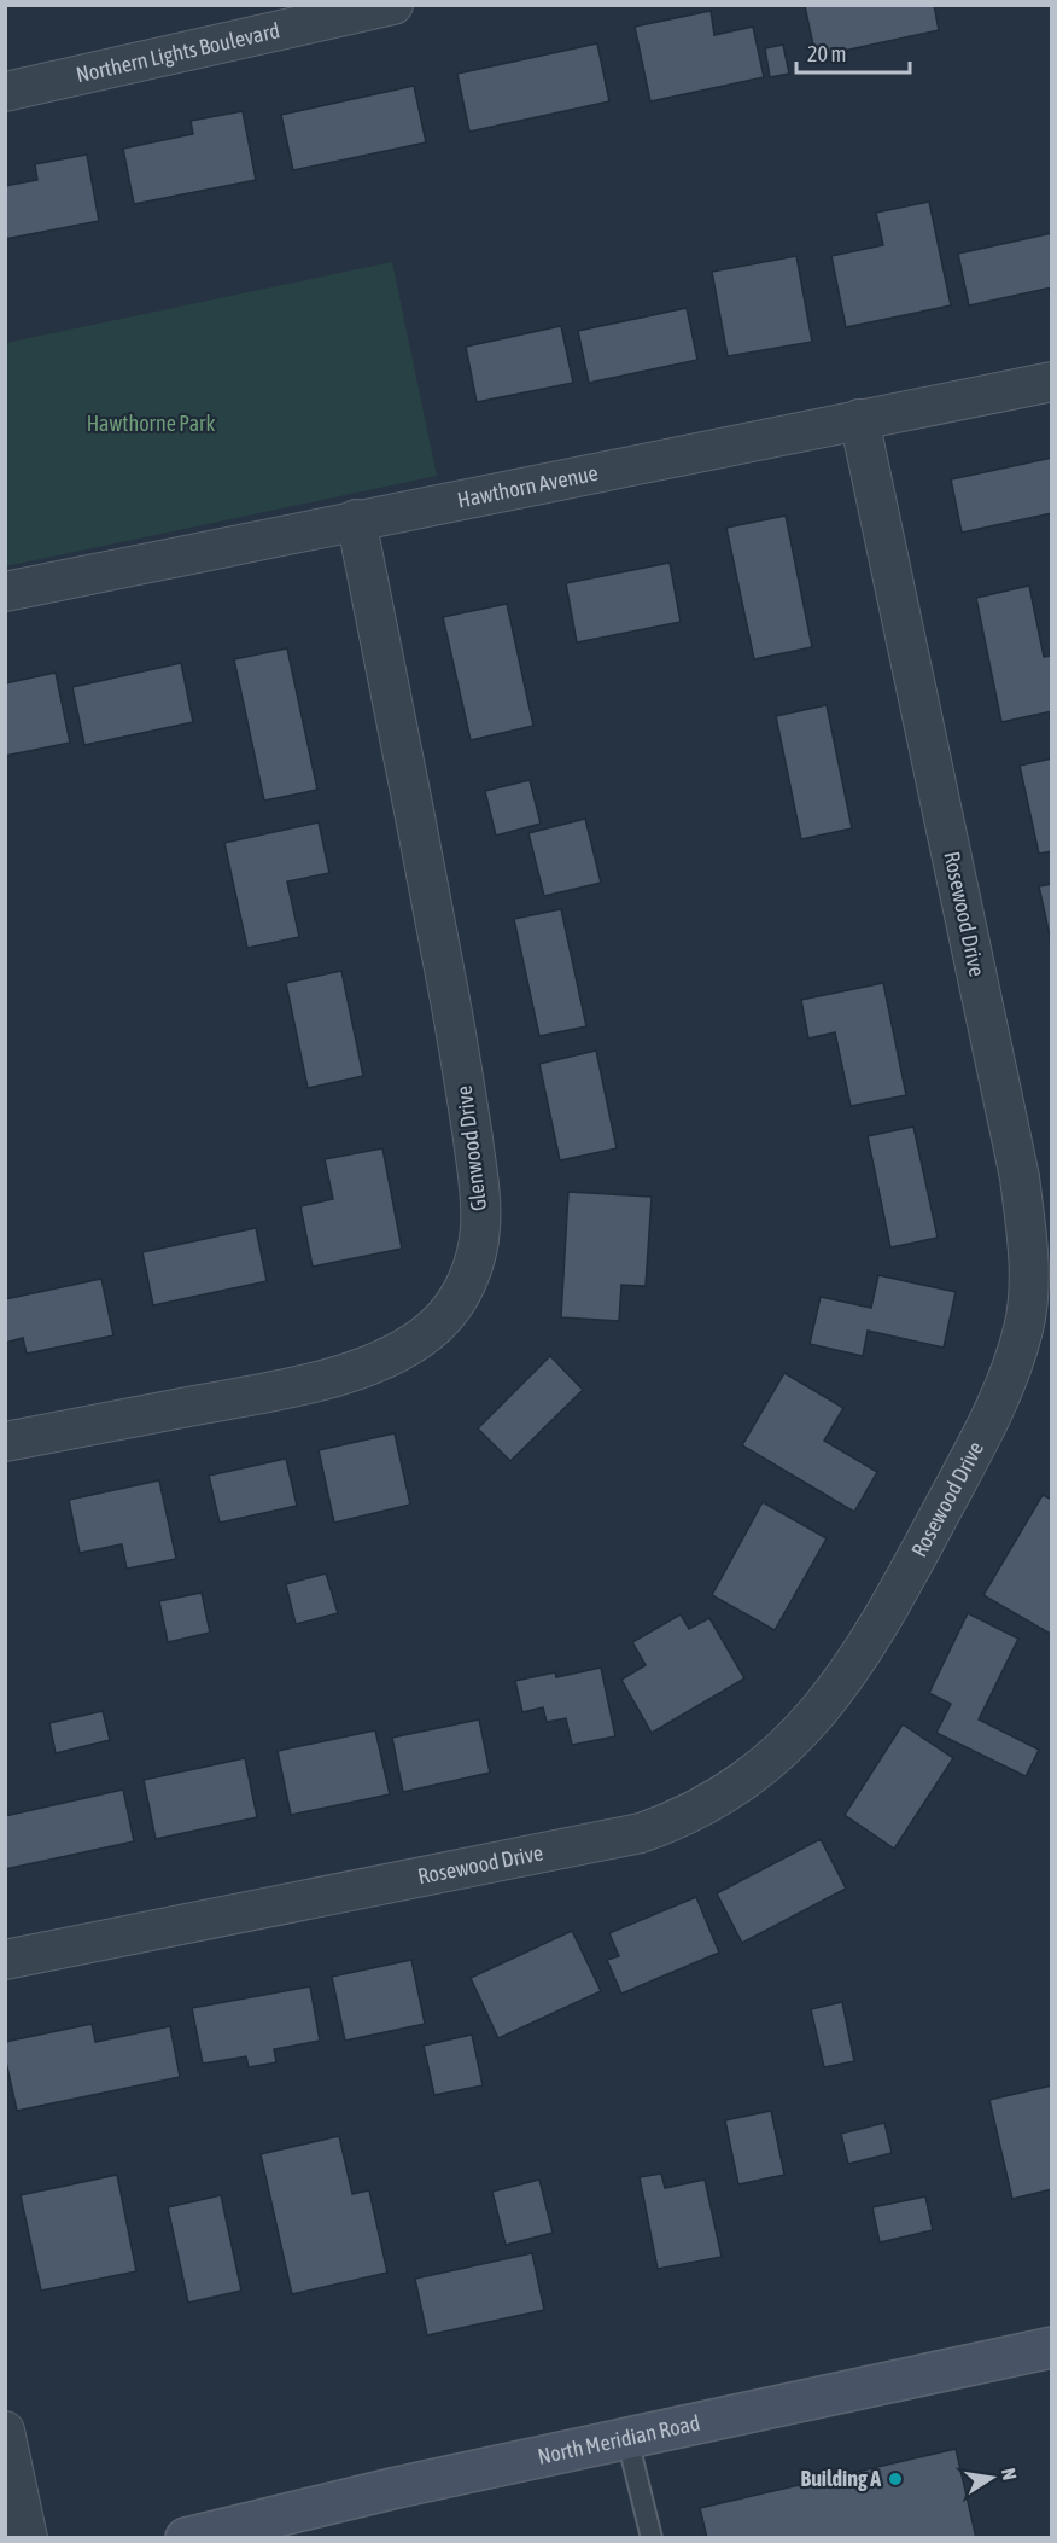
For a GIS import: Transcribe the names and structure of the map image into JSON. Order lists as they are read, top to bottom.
{
  "streets": {
    "main road": ["North Meridian Road"],
    "street": [
      "Northern Lights Boulevard",
      "Hawthorn Avenue",
      "Rosewood Drive",
      "Glenwood Drive"
    ]
  },
  "crossings": [
    ["Hawthorn Avenue", "Rosewood Drive"],
    ["Hawthorn Avenue", "Glenwood Drive"]
  ],
  "parks": ["Hawthorne Park"],
  "places": ["Building A"],
  "scale_bar": "20 m",
  "north": "right"
}
